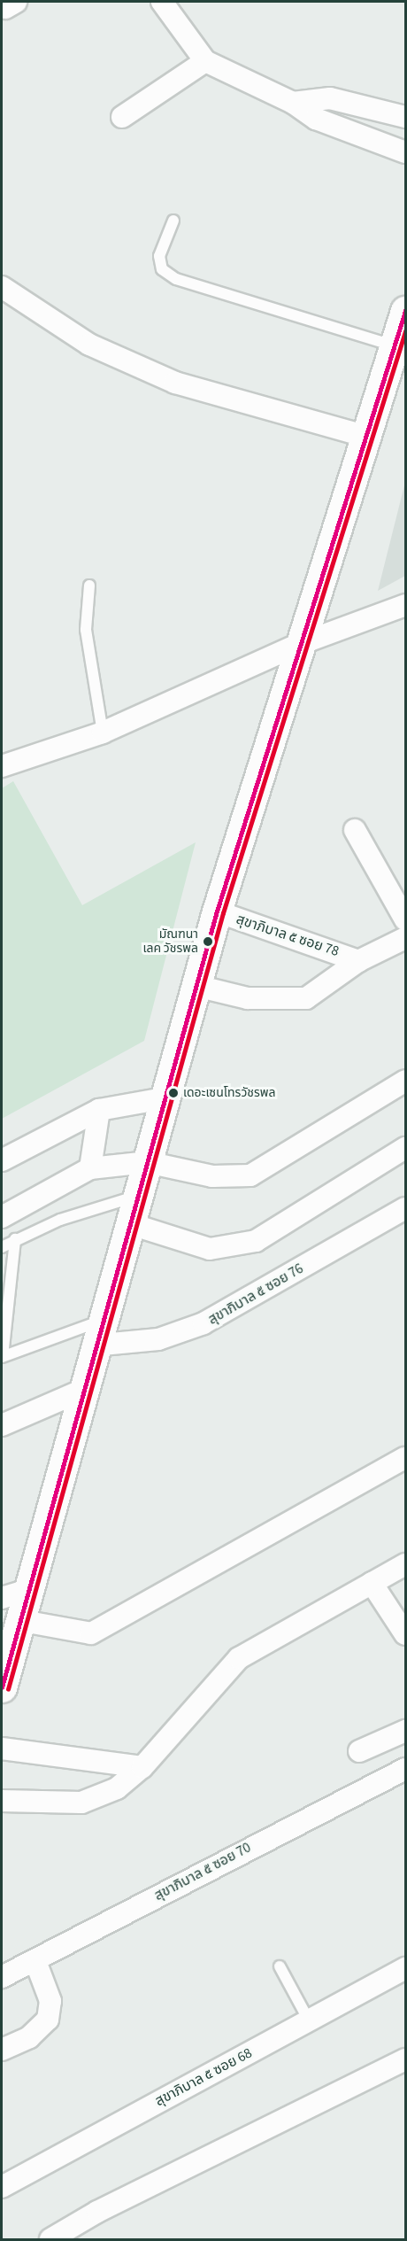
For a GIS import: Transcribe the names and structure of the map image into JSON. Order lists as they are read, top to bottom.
{
  "streets": {
    "street": [
      "สุขาภิบาล ๕ ซอย 78",
      "สุขาภิบาล ๕ ซอย 76",
      "สุขาภิบาล ๕ ซอย 70",
      "สุขาภิบาล ๕ ซอย 68"
    ]
  },
  "places": ["มัณฑนา เลค วัชรพล", "เดอะเซนโทรวัชรพล"]
}
